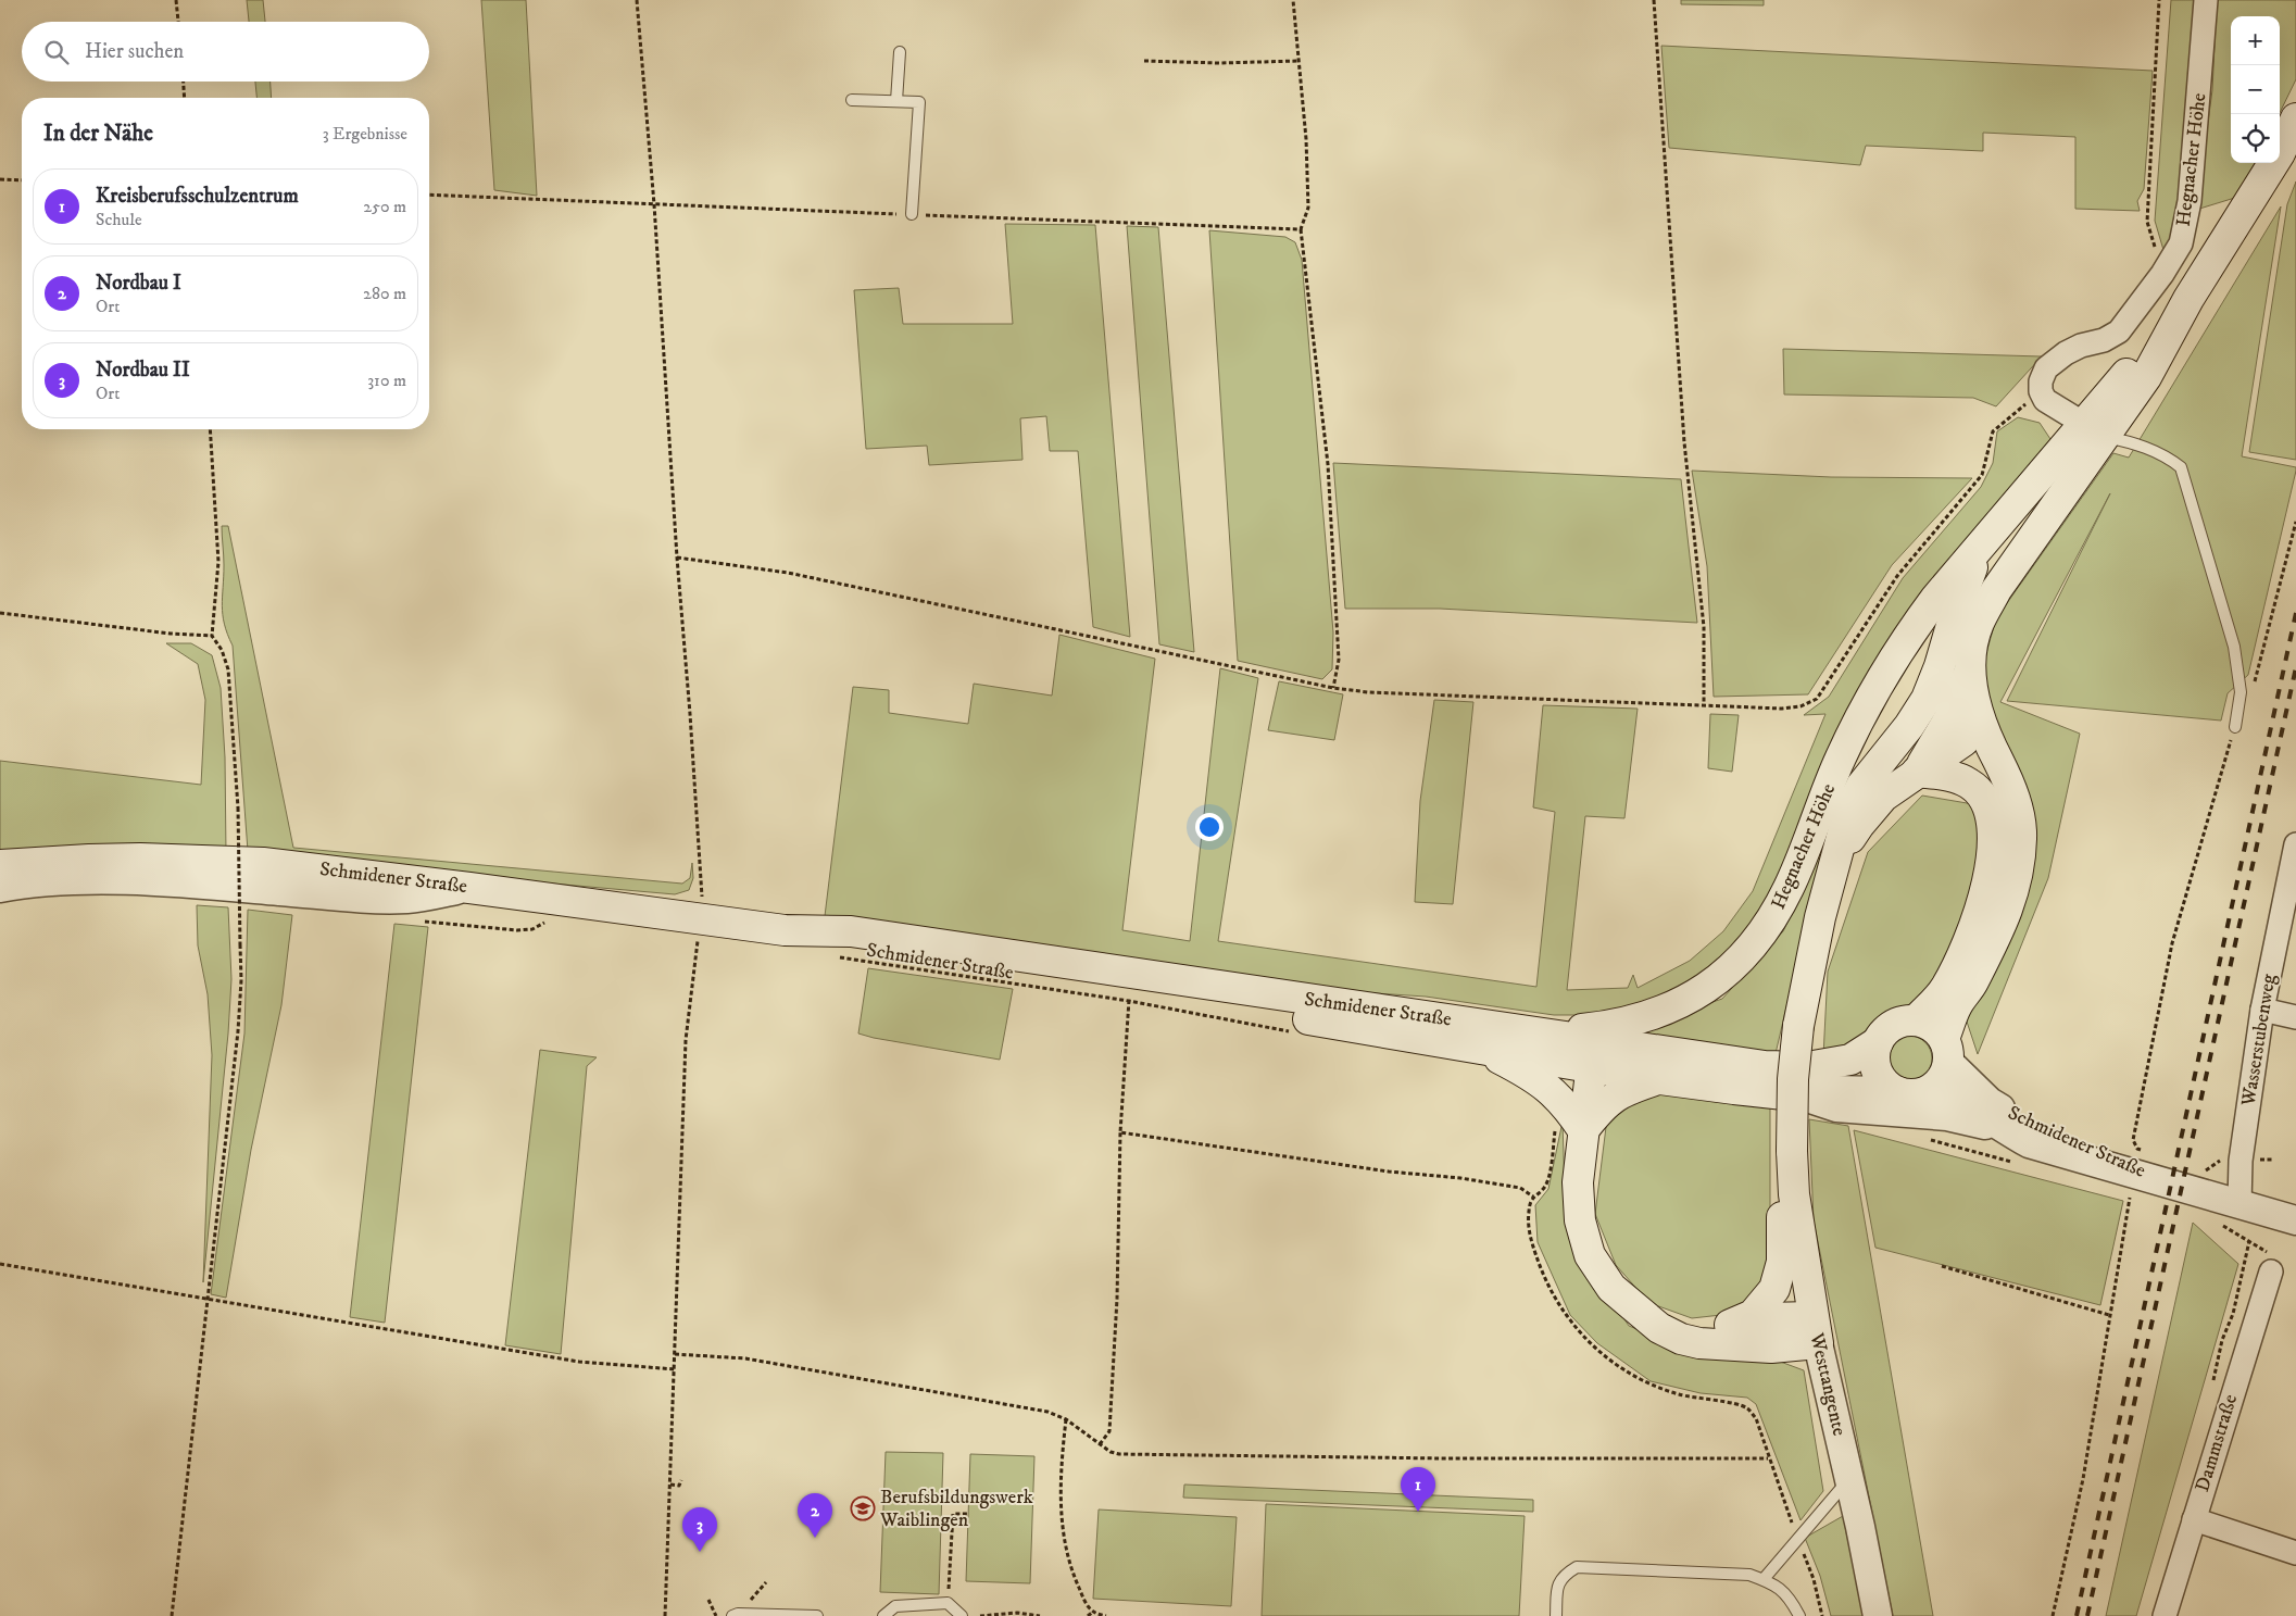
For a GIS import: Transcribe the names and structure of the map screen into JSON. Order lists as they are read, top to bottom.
{
  "streets": {
    "main road": ["Hegnacher Höhe", "Schmidener Straße", "Westtangente"],
    "street": ["Wasserstubenweg", "Dammstraße"]
  },
  "crossings": [
    ["Hegnacher Höhe", "Schmidener Straße"],
    ["Hegnacher Höhe", "Westtangente"],
    ["Schmidener Straße", "Wasserstubenweg"]
  ],
  "places": {
    "school or university": ["Berufsbildungswerk Waiblingen"]
  },
  "page": {
    "map_buttons": ["+", "−"],
    "search": "Hier suchen",
    "heading": ["In der Nähe", "3 Ergebnisse"],
    "list": [
      {
        "mark": "1",
        "name": "Kreisberufsschulzentrum",
        "note": "Schule",
        "value": "250 m"
      },
      {
        "mark": "2",
        "name": "Nordbau I",
        "note": "Ort",
        "value": "280 m"
      },
      {
        "mark": "3",
        "name": "Nordbau II",
        "note": "Ort",
        "value": "310 m"
      }
    ],
    "pins": ["1", "2", "3"]
  }
}
